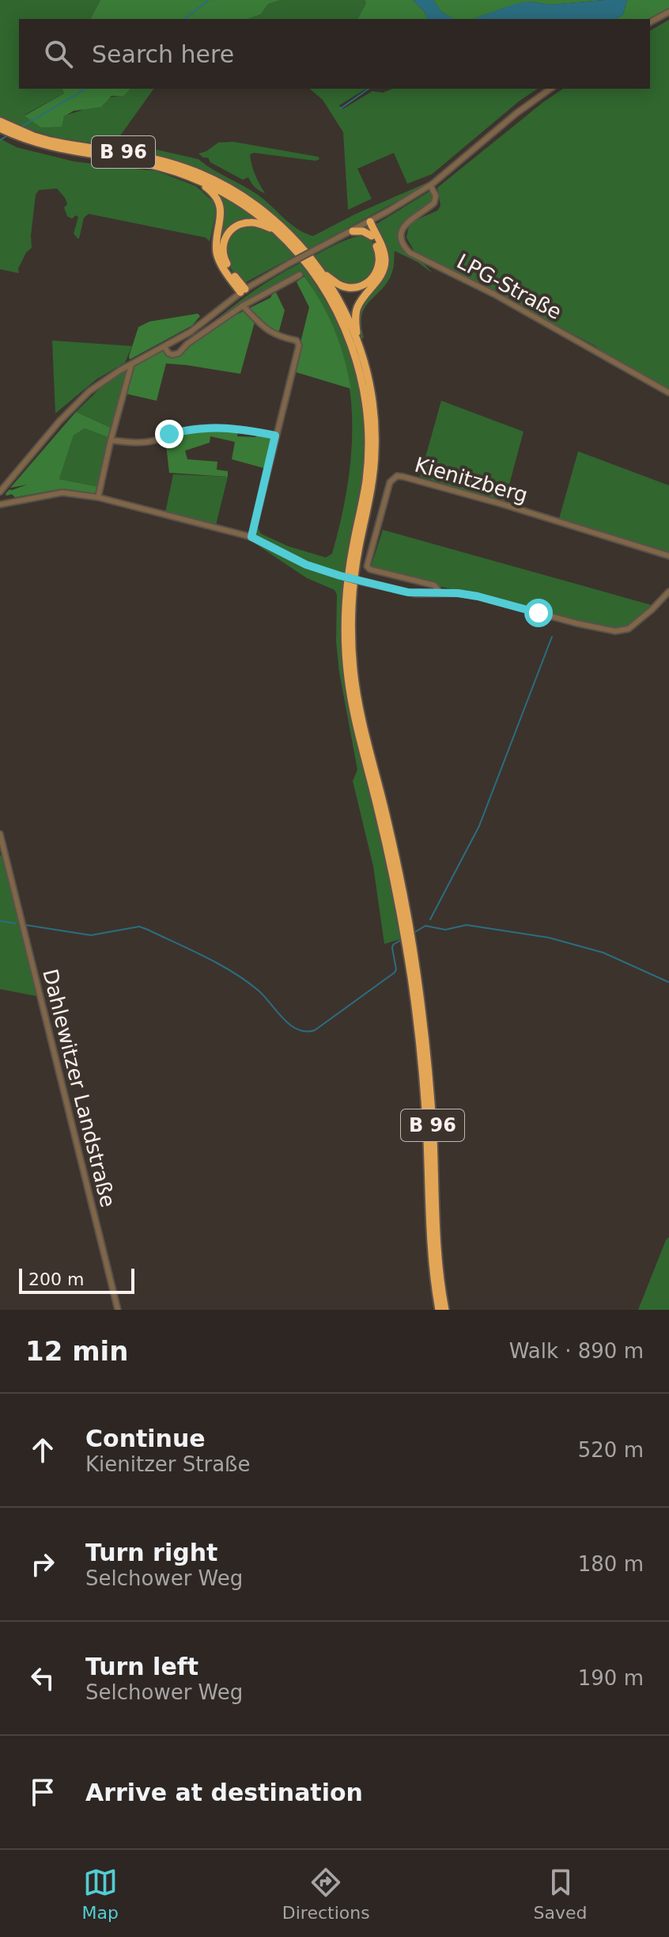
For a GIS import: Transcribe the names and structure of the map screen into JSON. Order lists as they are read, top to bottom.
{
  "streets": {
    "highway": ["B 96"],
    "street": ["LPG-Straße", "Kienitzberg", "Dahlewitzer Landstraße"]
  },
  "scale_bar": "200 m",
  "page": {
    "search": "Search here",
    "scale": "200 m",
    "heading": ["12 min", "Walk · 890 m"],
    "list": [
      ["Continue", "Kienitzer Straße", "520 m"],
      ["Turn right", "Selchower Weg", "180 m"],
      ["Turn left", "Selchower Weg", "190 m"],
      "Arrive at destination"
    ],
    "nav": ["Map", "Directions", "Saved"]
  }
}
